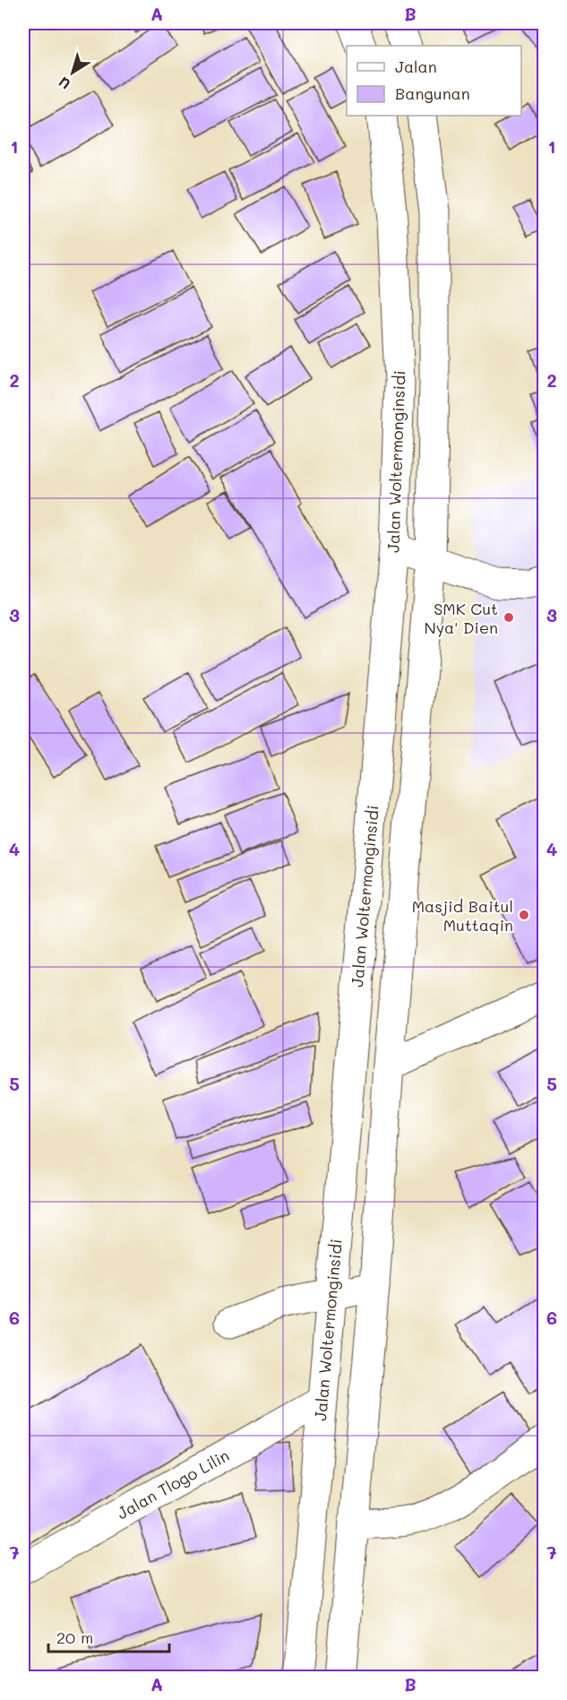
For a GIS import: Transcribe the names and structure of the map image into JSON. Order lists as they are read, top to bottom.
{
  "streets": {
    "main road": ["Jalan Woltermonginsidi", "Jalan Tlogo Lilin"]
  },
  "crossings": [
    ["Jalan Woltermonginsidi", "Jalan Tlogo Lilin"]
  ],
  "places": ["SMK Cut Nya' Dien", "Masjid Baitul Muttaqin"],
  "legend": ["Jalan", "Bangunan"],
  "scale_bar": "20 m",
  "north": "bottom left",
  "grid": {
    "columns": ["A", "B"],
    "rows": [
      "1",
      "2",
      "3",
      "4",
      "5",
      "6",
      "7"
    ]
  }
}
